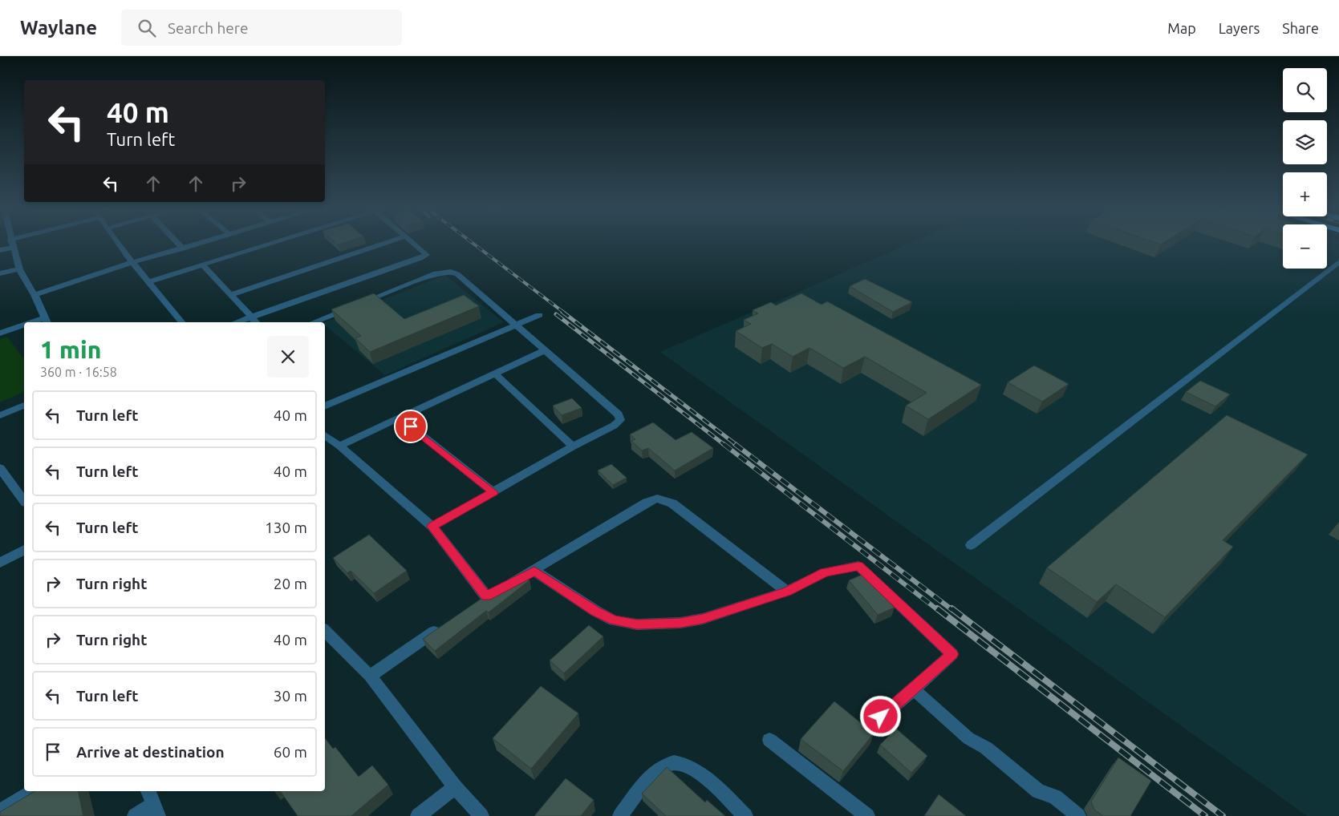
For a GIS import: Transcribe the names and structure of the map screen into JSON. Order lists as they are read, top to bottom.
{
  "page": {
    "header": "Waylane",
    "search": "Search here",
    "nav": ["Map", "Layers", "Share"],
    "map_buttons": ["+", "−"],
    "turn": ["40 m", "Turn left"],
    "heading": ["1 min", "360 m · 16:58"],
    "list": [
      {
        "name": "Turn left",
        "value": "40 m"
      },
      {
        "name": "Turn left",
        "value": "40 m"
      },
      {
        "name": "Turn left",
        "value": "130 m"
      },
      {
        "name": "Turn right",
        "value": "20 m"
      },
      {
        "name": "Turn right",
        "value": "40 m"
      },
      {
        "name": "Turn left",
        "value": "30 m"
      },
      {
        "name": "Arrive at destination",
        "value": "60 m"
      }
    ]
  }
}
